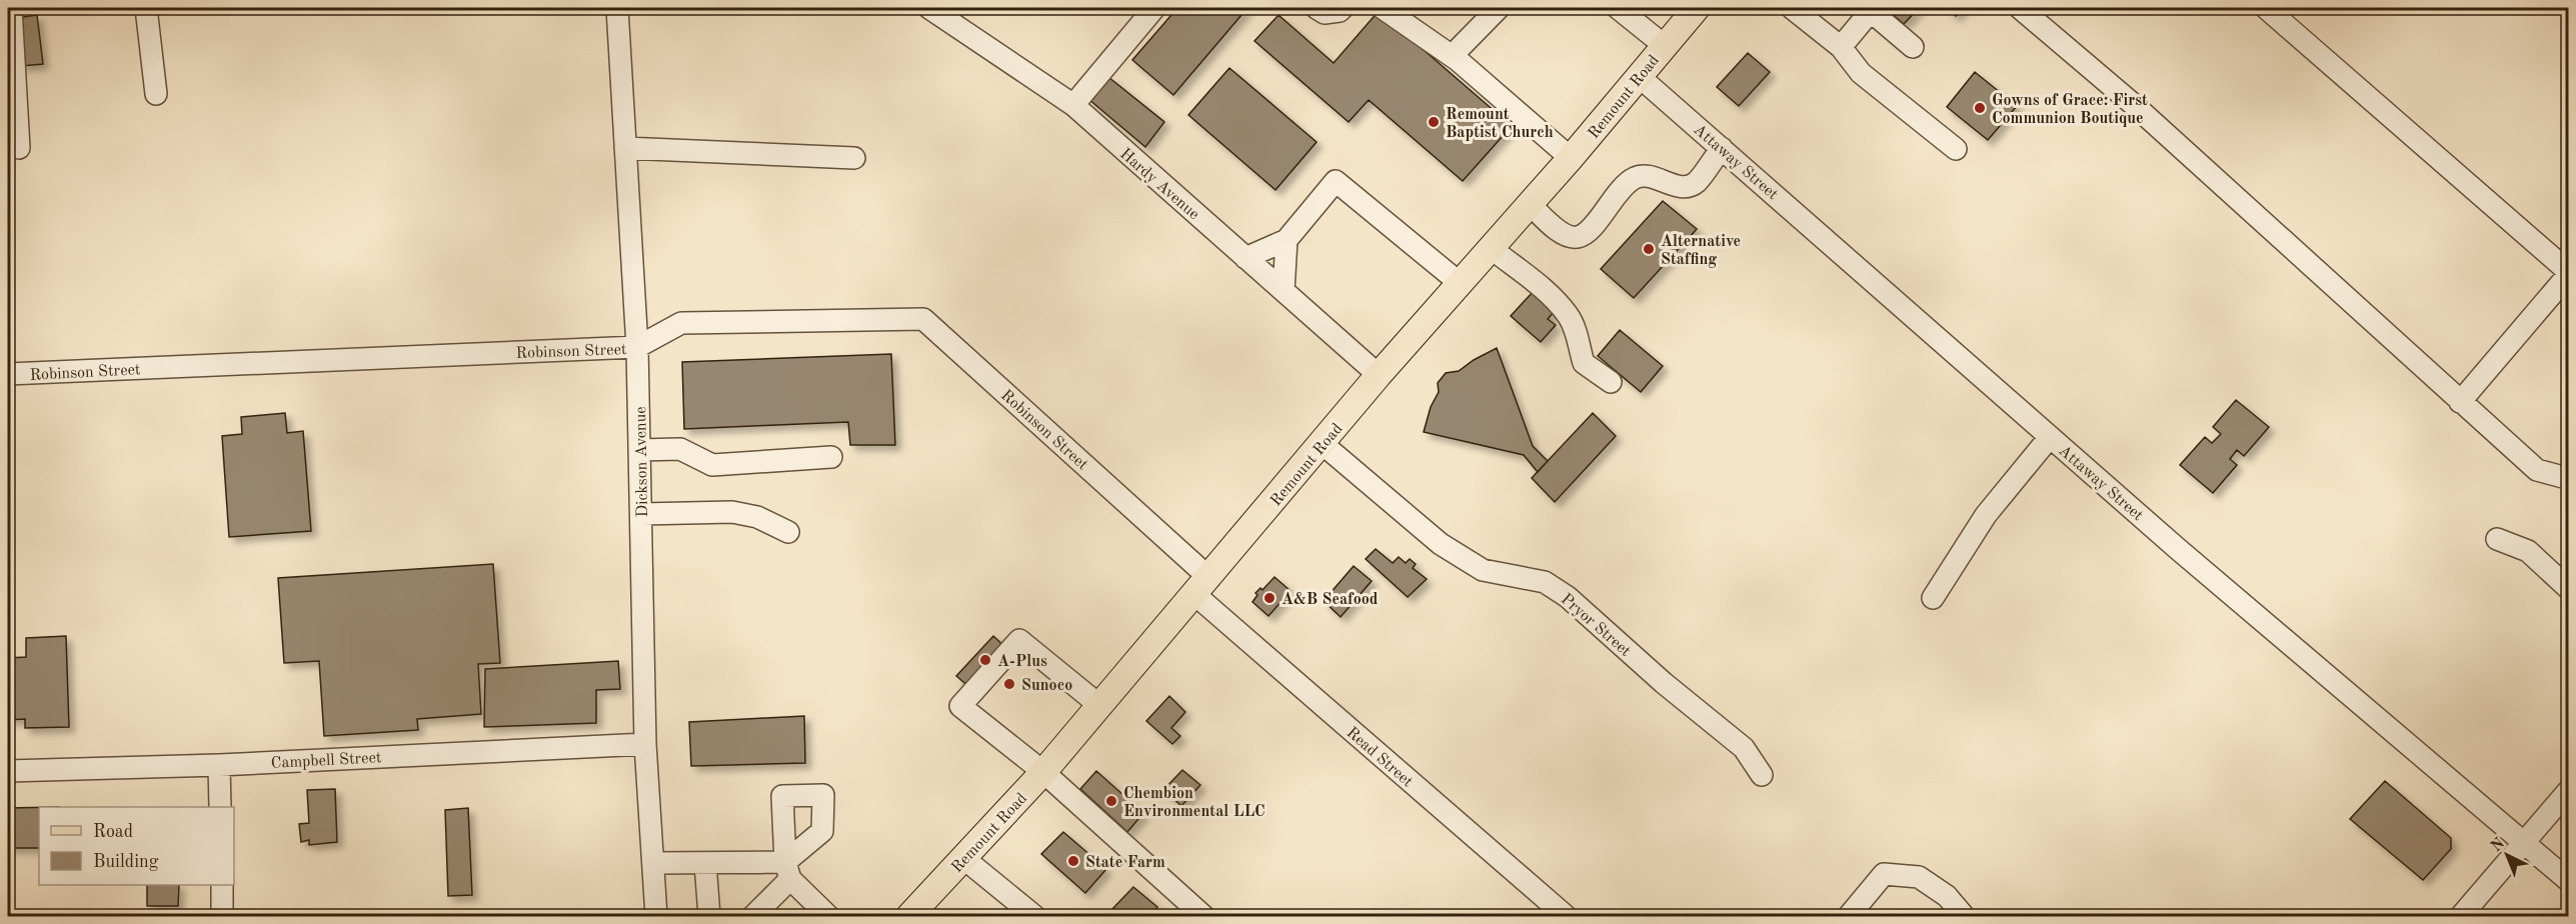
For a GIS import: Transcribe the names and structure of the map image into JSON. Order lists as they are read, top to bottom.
{
  "streets": {
    "main road": ["Remount Road"],
    "street": [
      "Attaway Street",
      "Hardy Avenue",
      "Robinson Street",
      "Dickson Avenue",
      "Pryor Street",
      "Read Street",
      "Campbell Street"
    ]
  },
  "crossings": [
    ["Remount Road", "Attaway Street"],
    ["Remount Road", "Hardy Avenue"],
    ["Remount Road", "Robinson Street"],
    ["Remount Road", "Pryor Street"],
    ["Remount Road", "Read Street"],
    ["Robinson Street", "Dickson Avenue"],
    ["Robinson Street", "Read Street"],
    ["Dickson Avenue", "Campbell Street"]
  ],
  "places": [
    "Gowns of Grace: First Communion Boutique",
    "Remount Baptist Church",
    "Alternative Staffing",
    "A&B Seafood",
    "A-Plus",
    "Sunoco",
    "Chembion Environmental LLC",
    "State Farm"
  ],
  "legend": ["Road", "Building"],
  "north": "top left"
}
